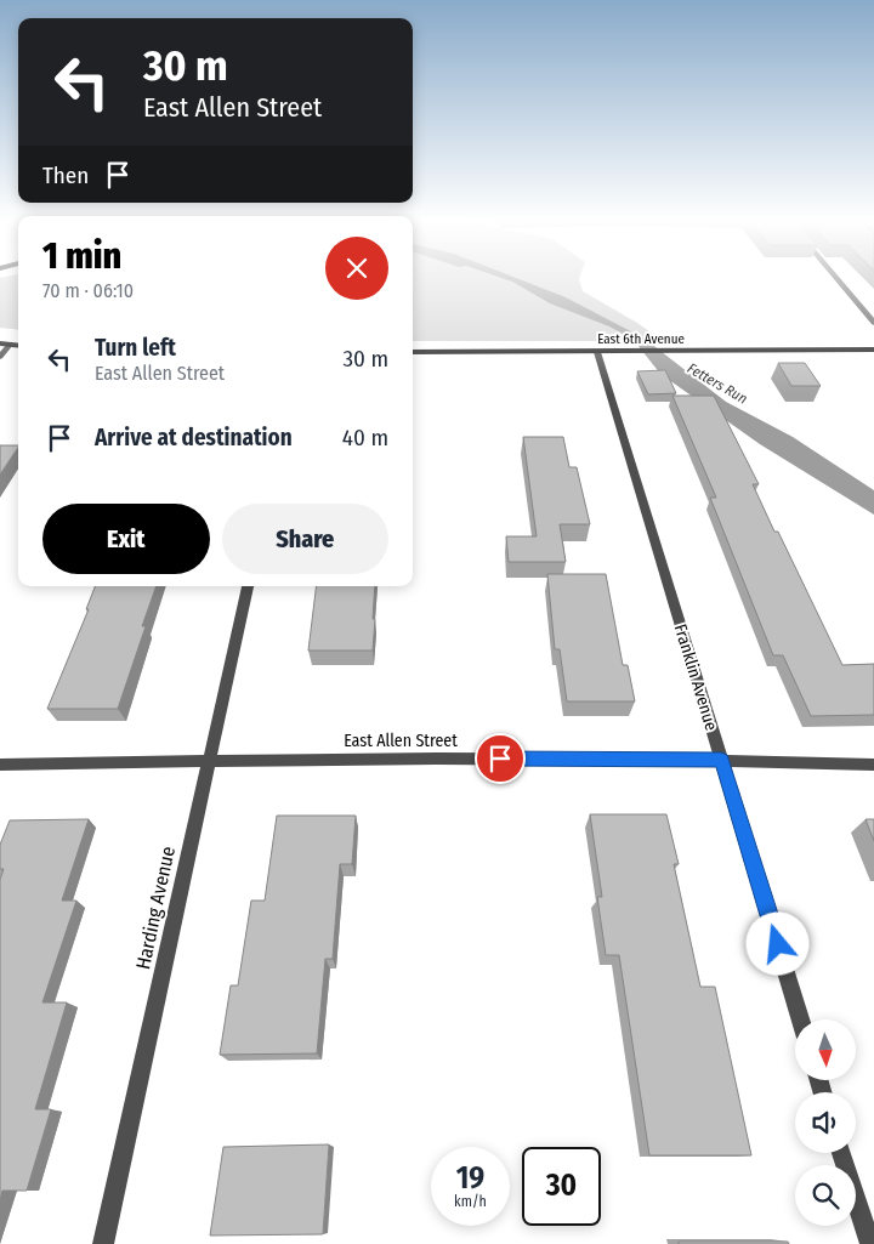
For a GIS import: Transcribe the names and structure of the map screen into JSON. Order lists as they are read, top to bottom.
{
  "streets": {
    "street": [
      "East 6th Avenue",
      "Franklin Avenue",
      "East Allen Street",
      "Harding Avenue"
    ]
  },
  "crossings": [
    ["East 6th Avenue", "Franklin Avenue"],
    ["Franklin Avenue", "East Allen Street"],
    ["East Allen Street", "Harding Avenue"]
  ],
  "water": ["Fetters Run"],
  "north": "bottom",
  "page": {
    "turn": ["30 m", "East Allen Street"],
    "then": "Then",
    "heading": ["1 min", "70 m · 06:10"],
    "list": [
      {
        "name": "Turn left",
        "note": "East Allen Street",
        "value": "30 m"
      },
      {
        "name": "Arrive at destination",
        "value": "40 m"
      }
    ],
    "buttons": ["Exit", "Share"],
    "speed": "19 km/h",
    "limit": "30"
  }
}
